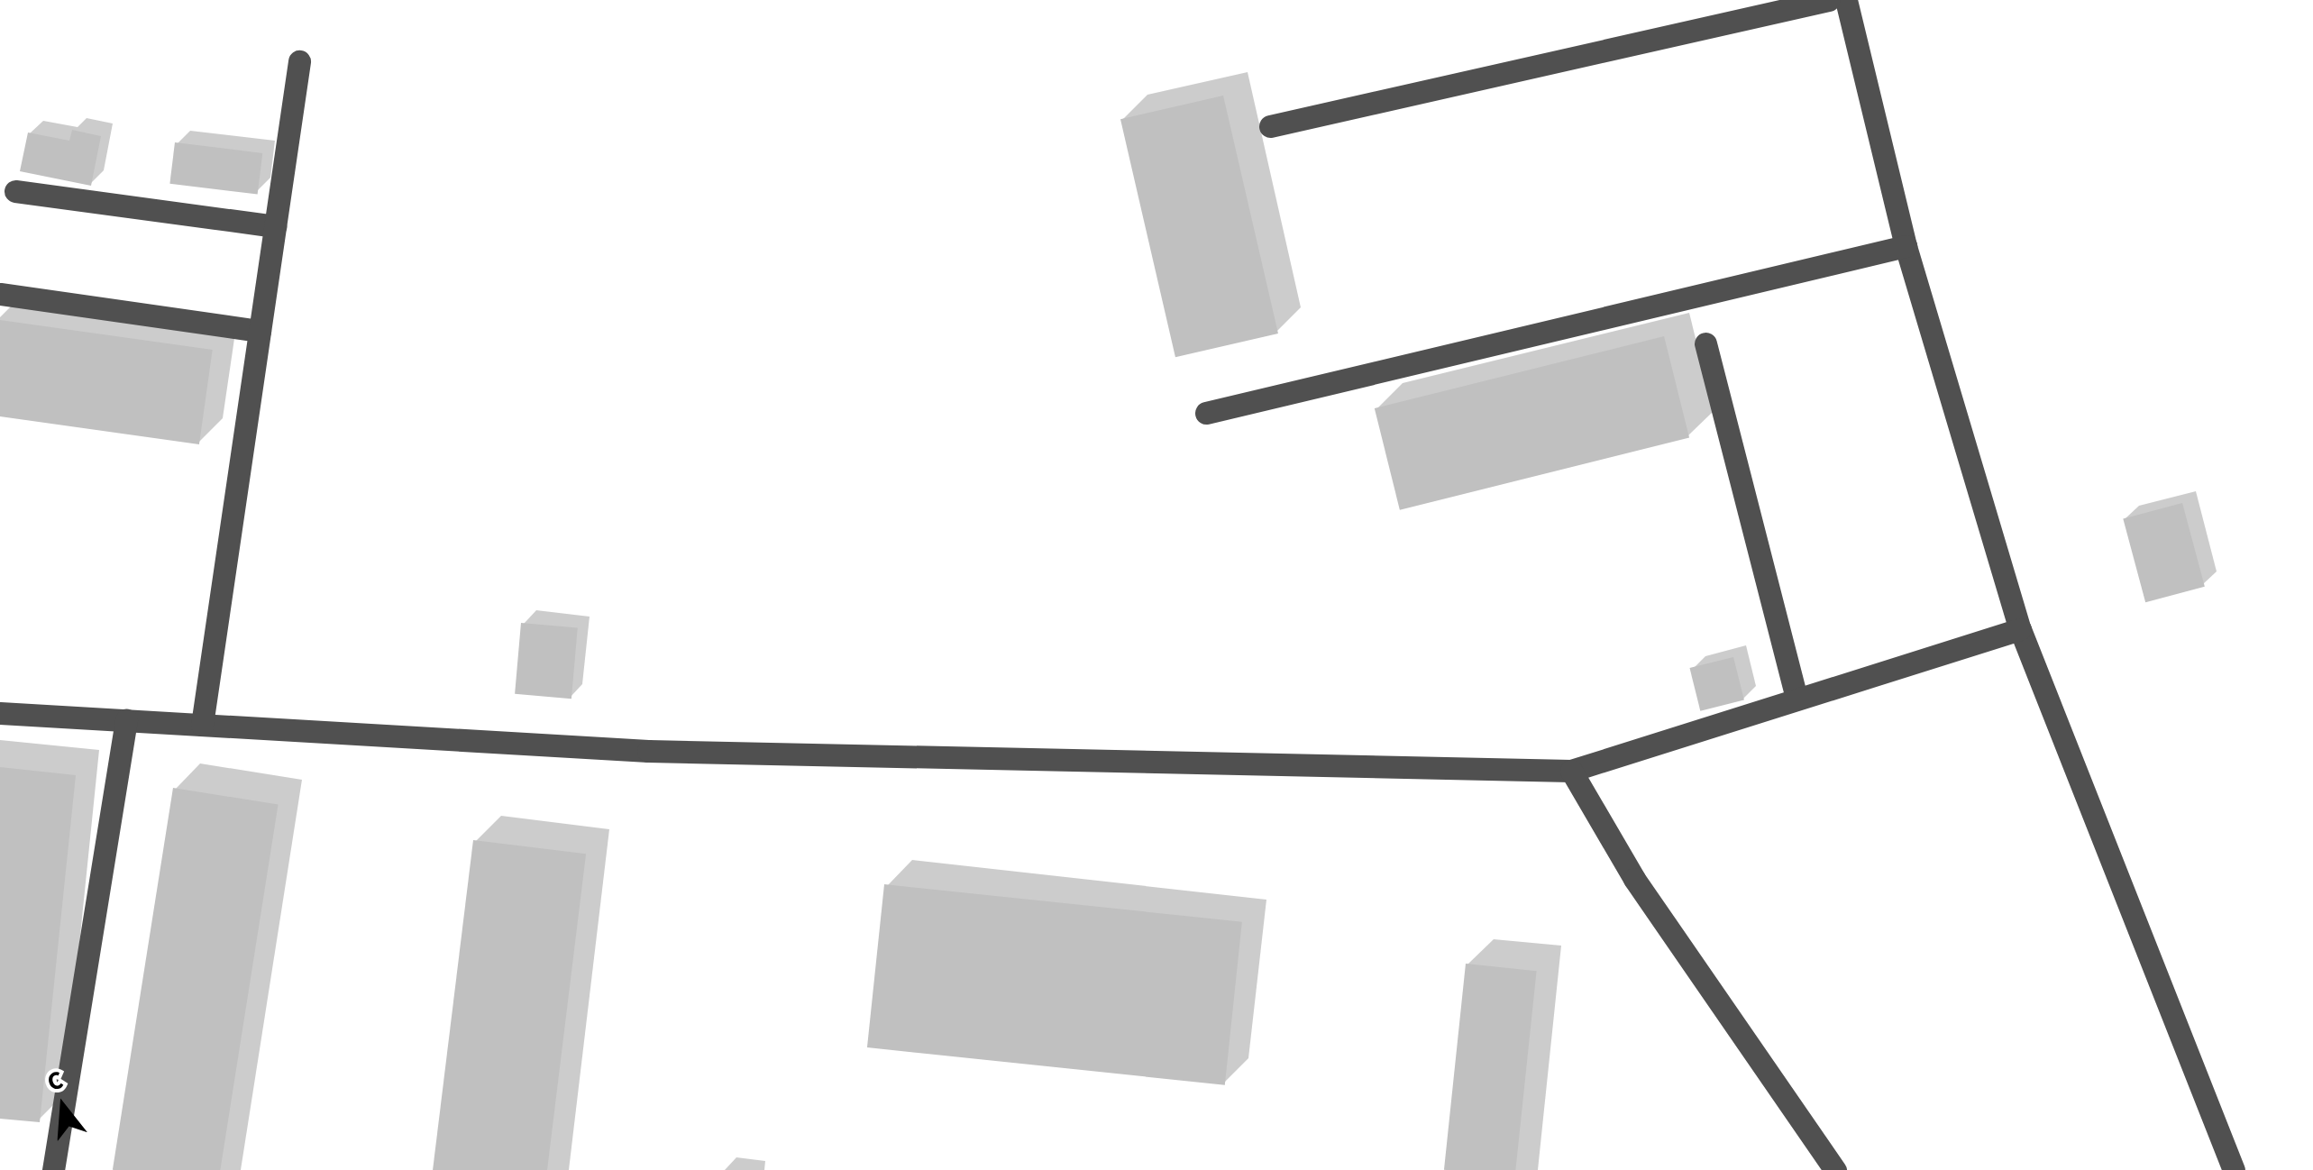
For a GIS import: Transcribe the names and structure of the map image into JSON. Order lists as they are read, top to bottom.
{
  "north": "top"
}
